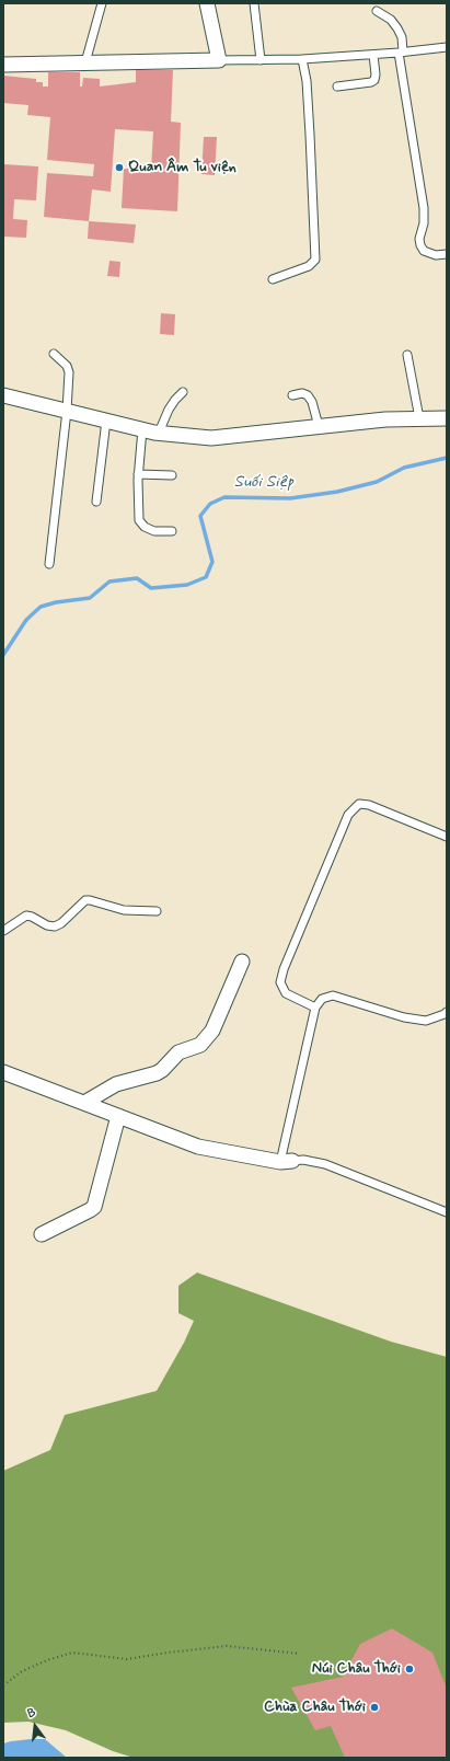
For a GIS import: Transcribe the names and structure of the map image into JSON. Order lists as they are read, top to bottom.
{
  "water": ["Suối Siệp"],
  "places": ["Quan Âm Tu viện", "Núi Châu Thới", "Chùa Châu Thới"],
  "north": "top"
}
